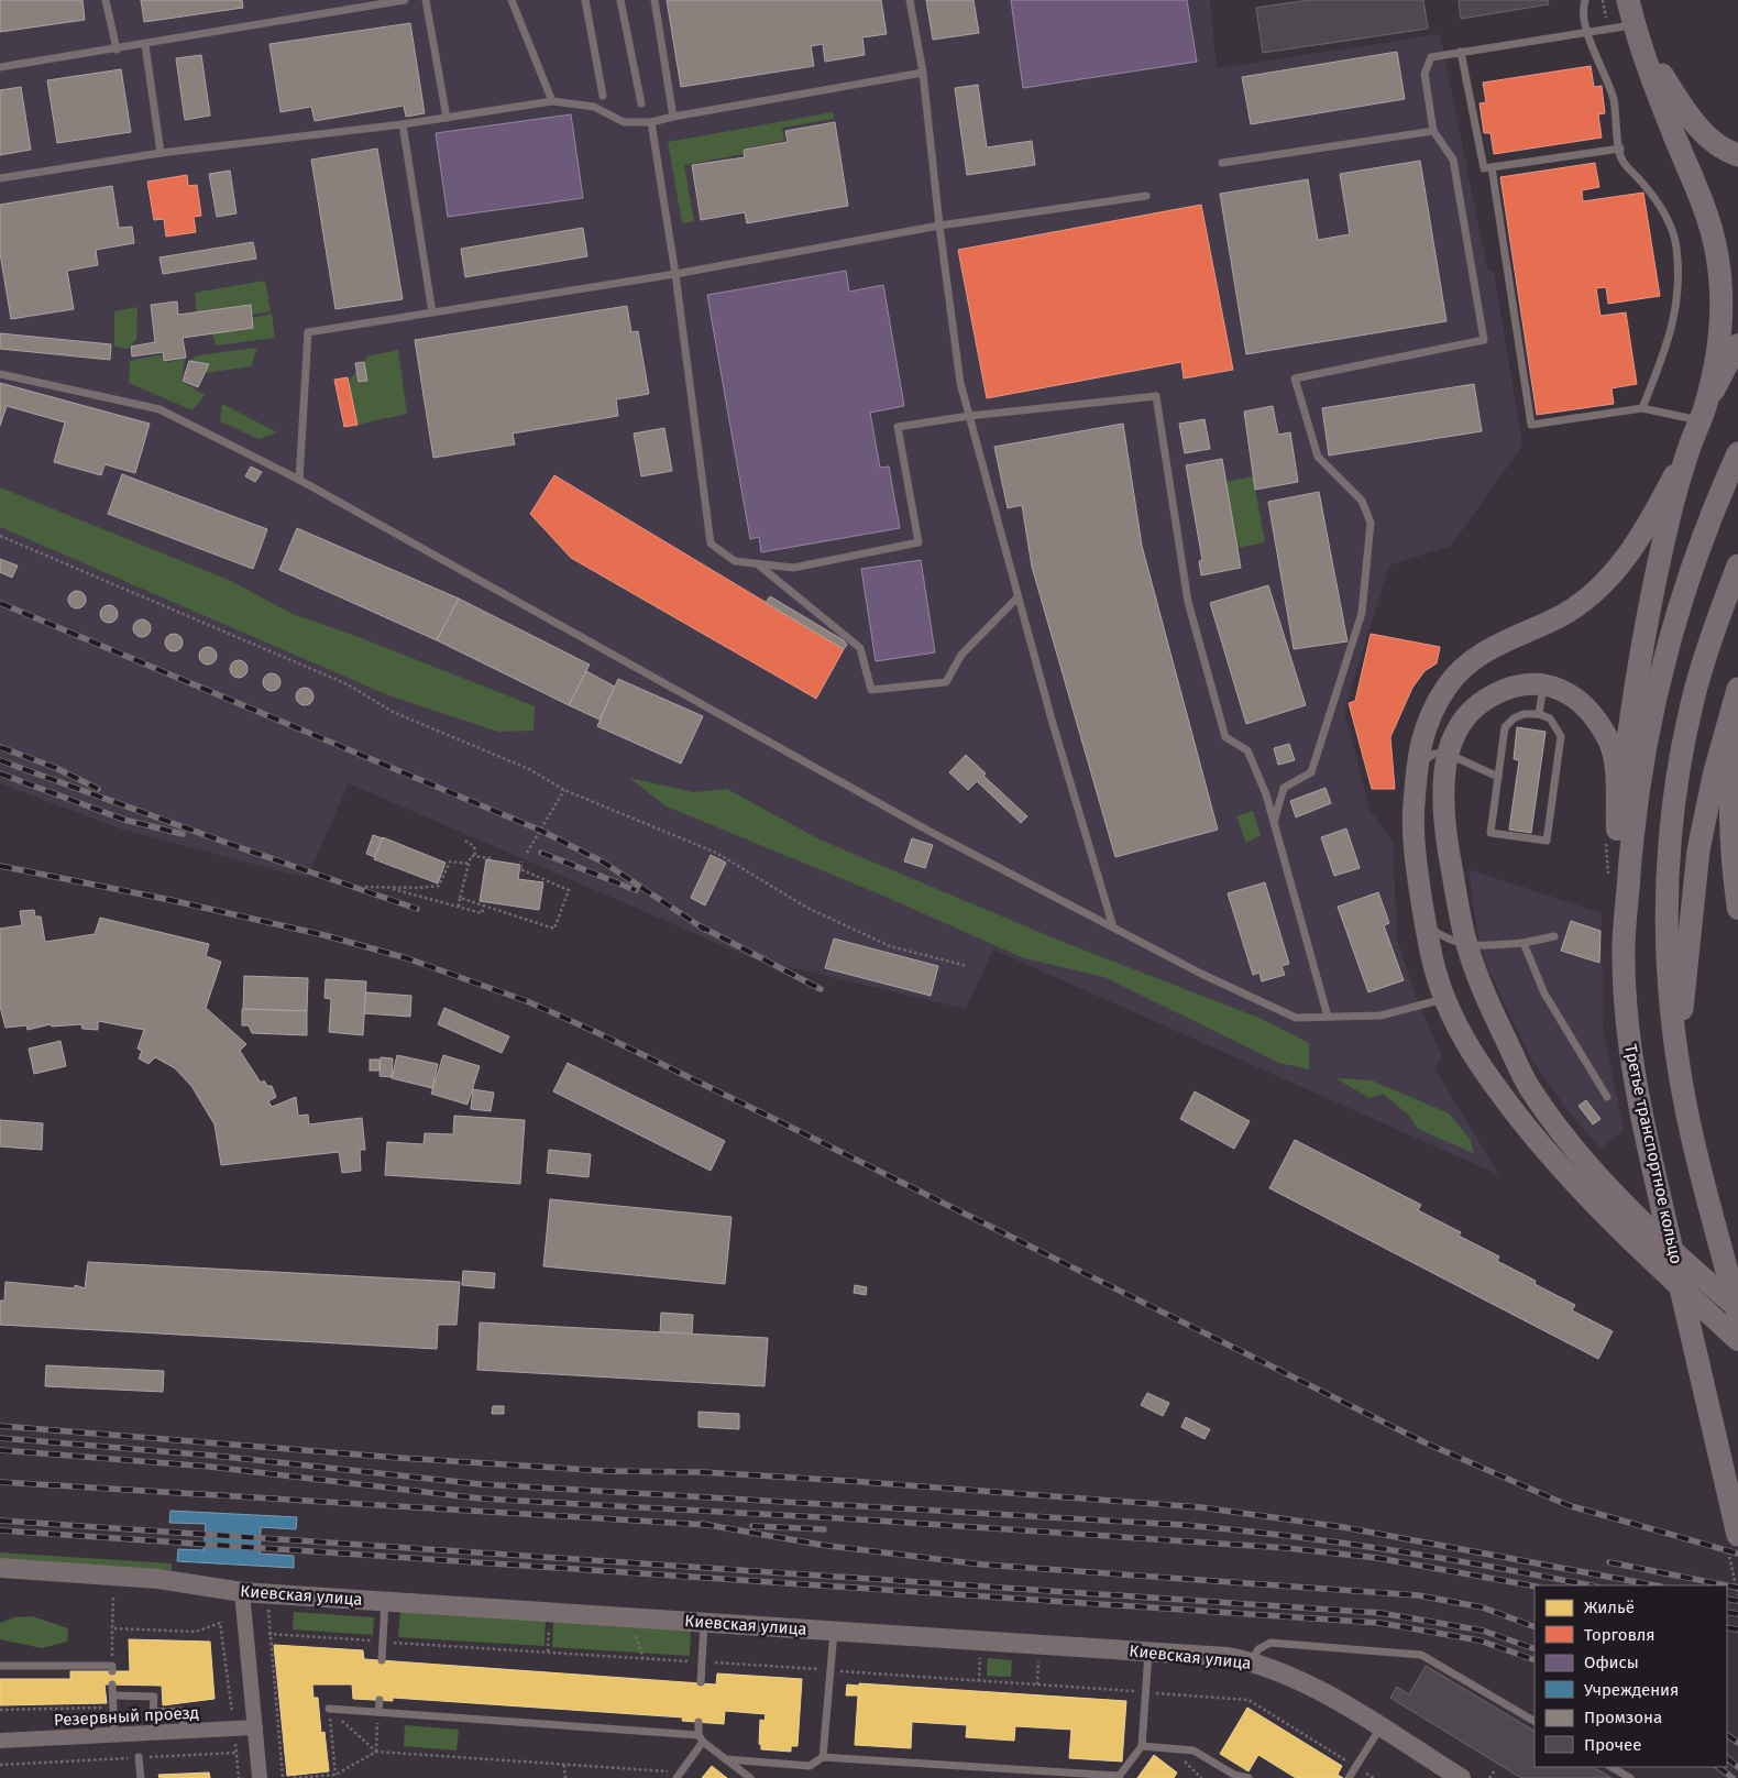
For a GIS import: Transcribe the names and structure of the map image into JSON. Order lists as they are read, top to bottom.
{
  "streets": {
    "main road": ["Третье транспортное кольцо"],
    "street": ["Киевская улица", "Резервный проезд"]
  },
  "legend": [
    "Жильё",
    "Торговля",
    "Офисы",
    "Учреждения",
    "Промзона",
    "Прочее"
  ]
}
